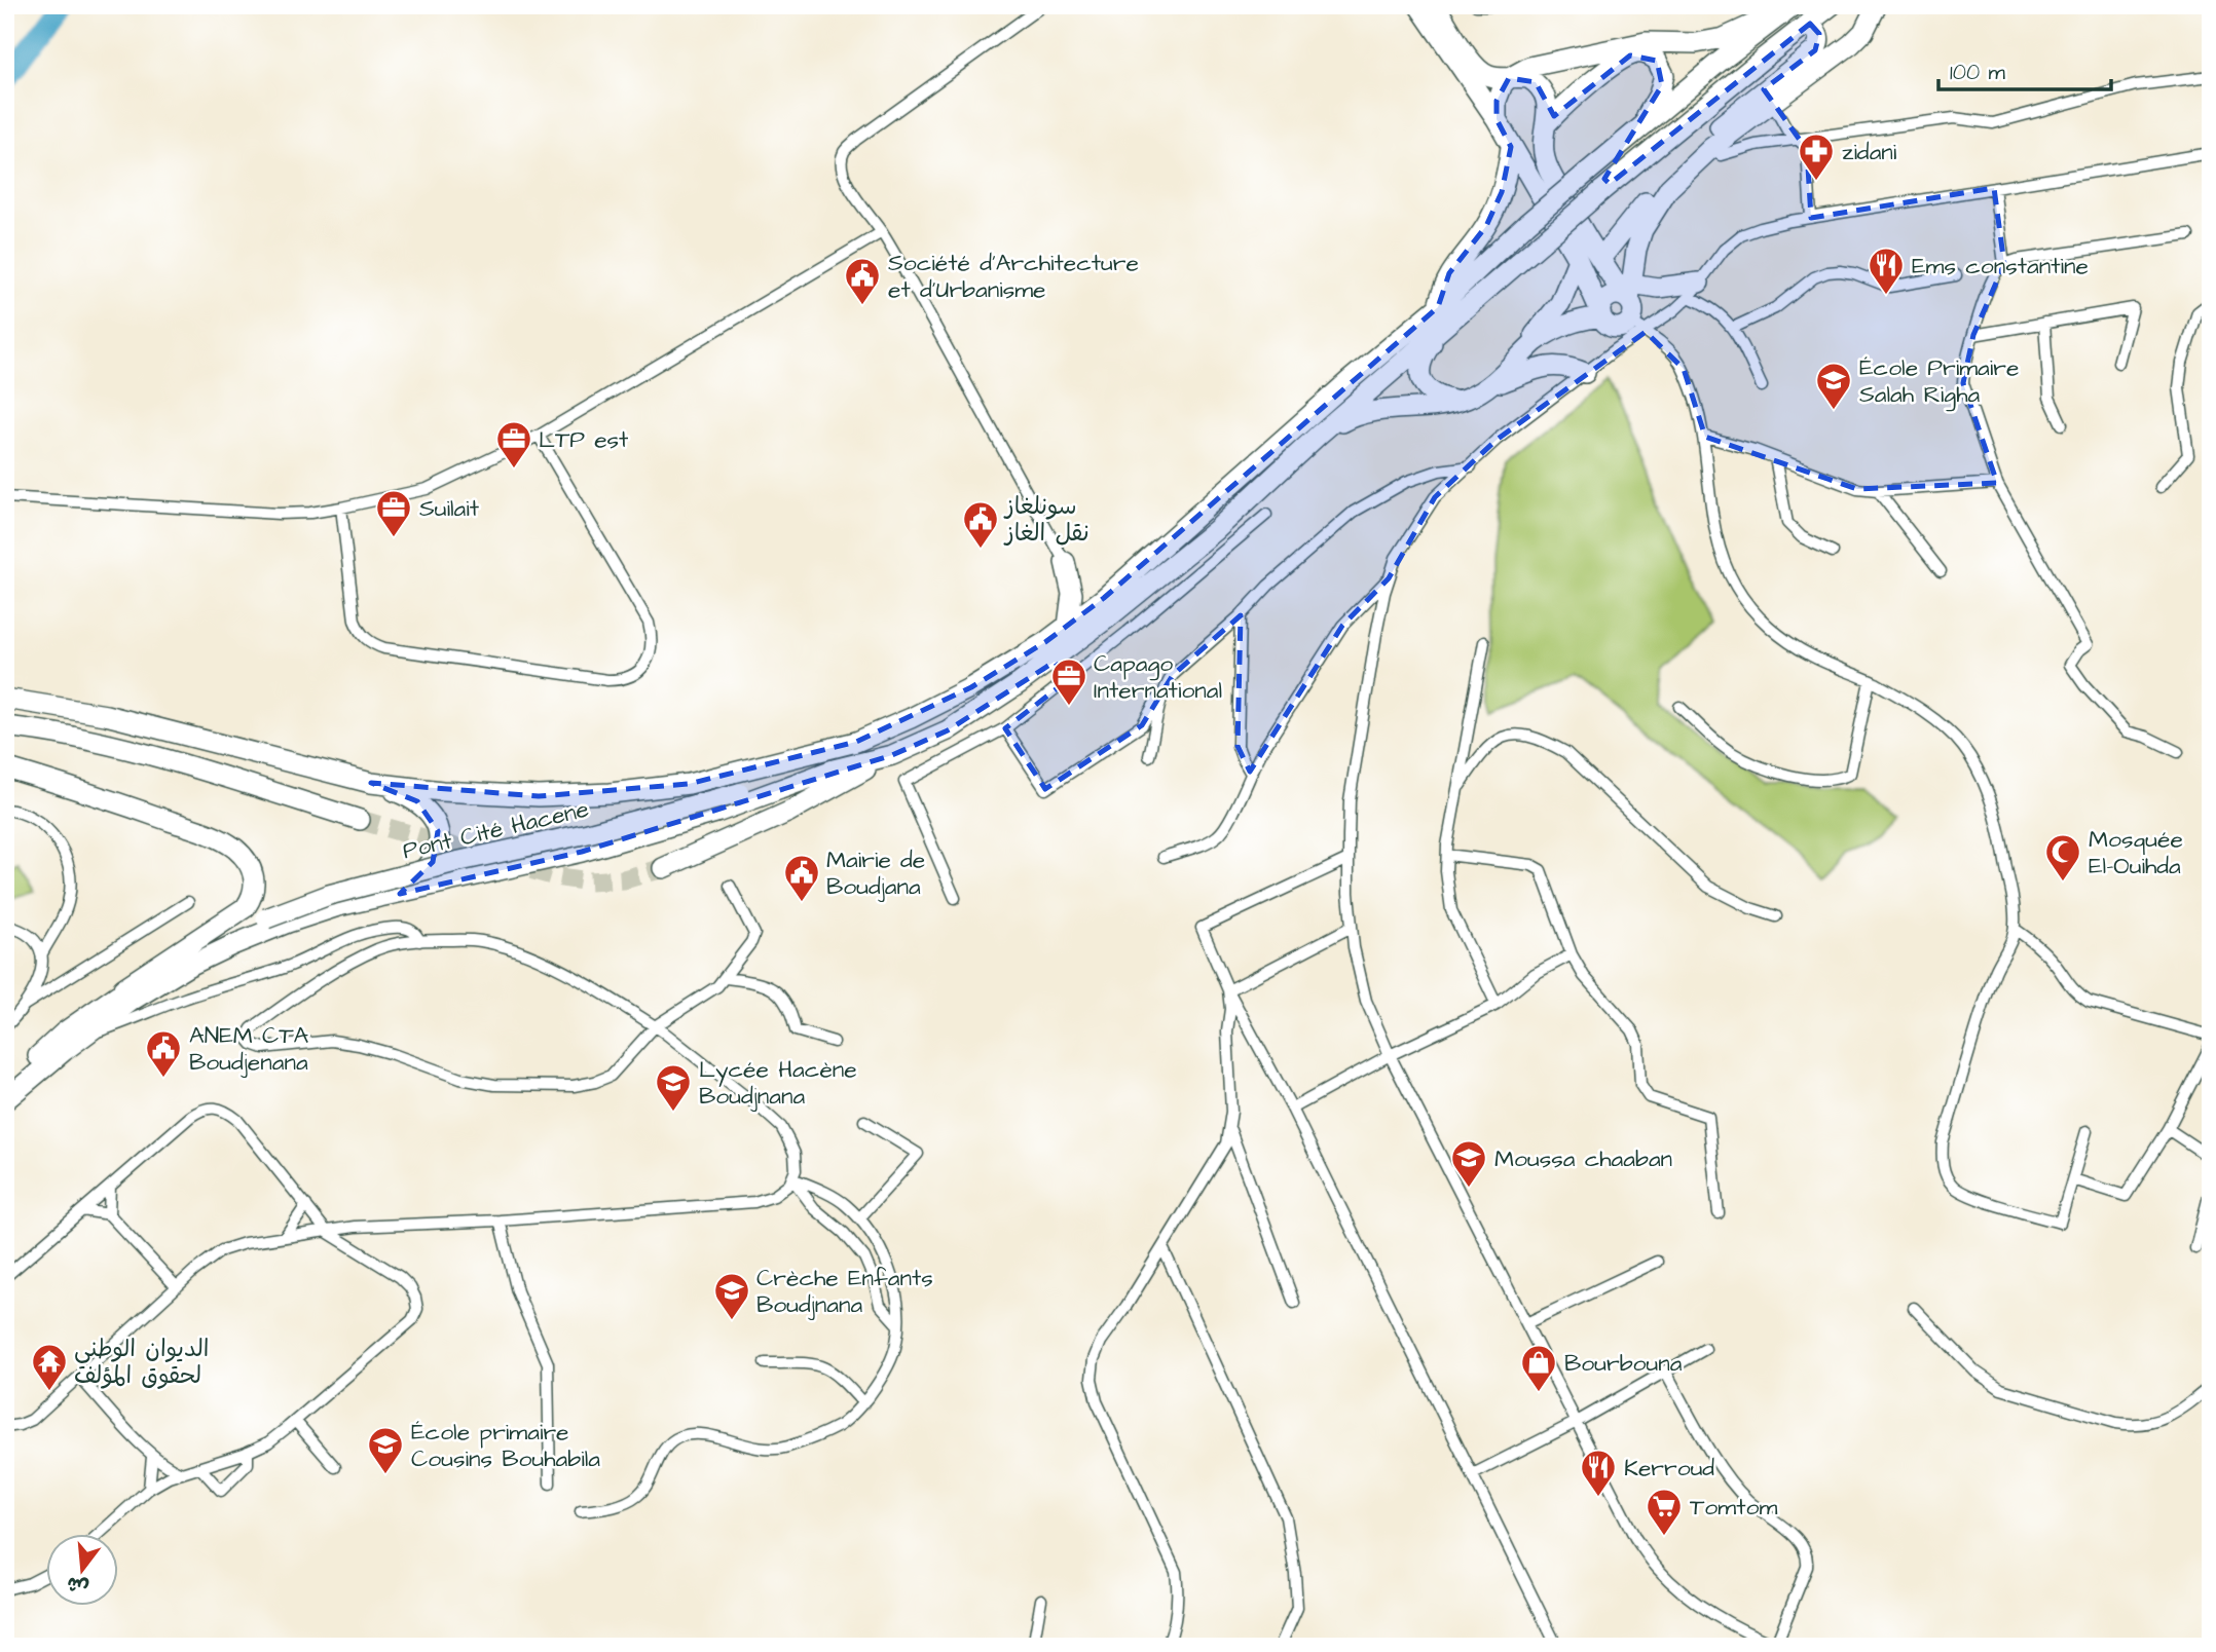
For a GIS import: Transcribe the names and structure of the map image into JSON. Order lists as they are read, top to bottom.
{
  "streets": {
    "highway": ["Pont Cité Hacene"]
  },
  "places": {
    "pharmacy": ["zidani"],
    "restaurant": ["Ems constantine", "Kerroud"],
    "public building": [
      "Société d'Architecture et d'Urbanisme",
      "سونلغاز نقل الغاز",
      "Mairie de Boudjana",
      "ANEM CTA Boudjenana"
    ],
    "school or university": [
      "École Primaire Salah Righa",
      "Lycée Hacène Boudjnana",
      "Moussa chaaban",
      "Crèche Enfants Boudjnana",
      "École primaire Cousins Bouhabila"
    ],
    "office": ["LTP est", "Suilait", "Capago International"],
    "mosque": ["Mosquée El-Ouihda"],
    "temple": ["الديوان الوطني لحقوق المؤلف"],
    "shop": ["Bourbouna"],
    "supermarket": ["Tomtom"]
  },
  "scale_bar": "100 m",
  "north": "bottom"
}
